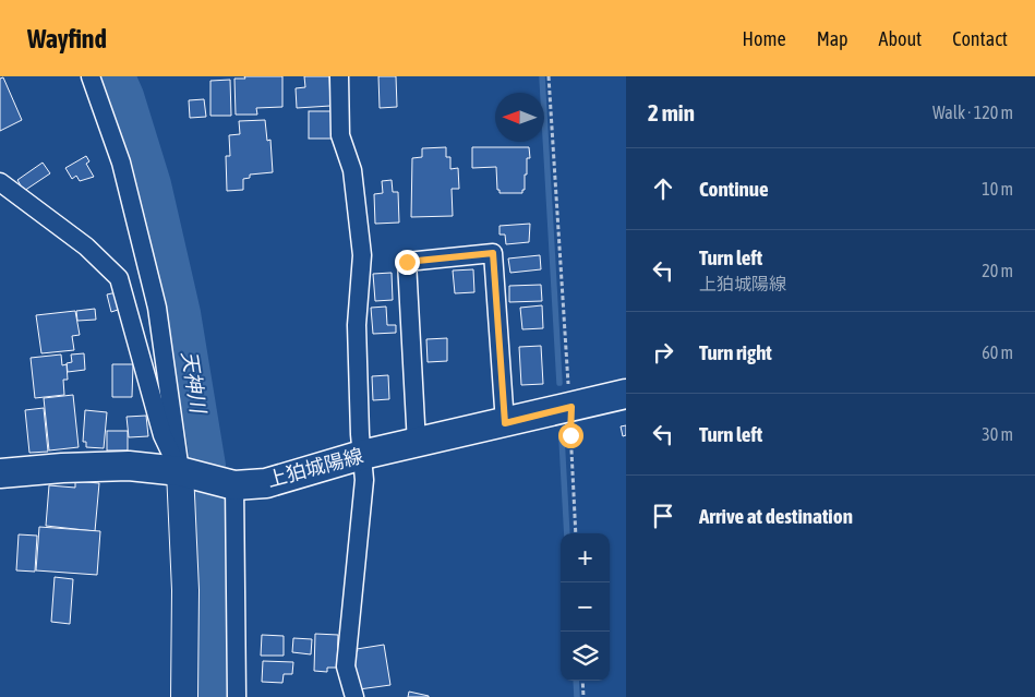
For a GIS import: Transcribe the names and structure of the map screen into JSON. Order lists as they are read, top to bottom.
{
  "streets": {
    "main road": ["上狛城陽線"]
  },
  "water": ["天神川"],
  "north": "left",
  "page": {
    "header": "Wayfind",
    "nav": [
      "Home",
      "Map",
      "About",
      "Contact"
    ],
    "heading": ["2 min", "Walk · 120 m"],
    "list": [
      ["Continue", "10 m"],
      ["Turn left", "上狛城陽線", "20 m"],
      ["Turn right", "60 m"],
      ["Turn left", "30 m"],
      "Arrive at destination"
    ],
    "map_buttons": ["+", "−"]
  }
}
